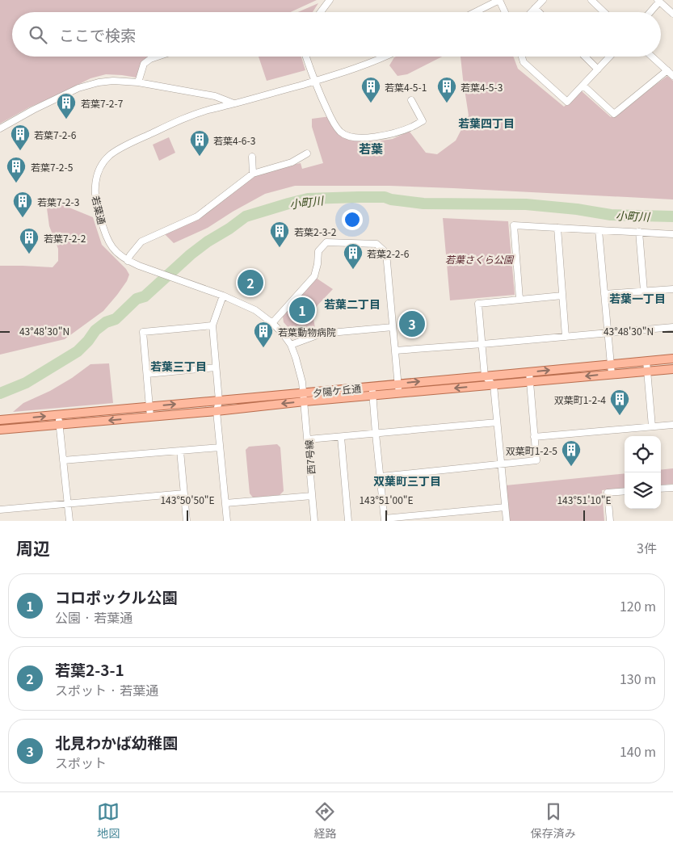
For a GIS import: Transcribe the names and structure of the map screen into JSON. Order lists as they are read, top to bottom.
{
  "streets": {
    "main road": ["夕陽ケ丘通"],
    "street": ["若葉通", "西7号線"]
  },
  "crossings": [
    ["若葉通", "夕陽ケ丘通"],
    ["若葉通", "西7号線"],
    ["夕陽ケ丘通", "西7号線"]
  ],
  "districts": [
    "若葉四丁目",
    "若葉",
    "若葉一丁目",
    "若葉二丁目",
    "若葉三丁目",
    "双葉町三丁目"
  ],
  "water": ["小町川"],
  "parks": ["若葉さくら公園"],
  "places": {
    "building": [
      "若葉4-5-1",
      "若葉4-5-3",
      "若葉7-2-7",
      "若葉7-2-6",
      "若葉4-6-3",
      "若葉7-2-5",
      "若葉7-2-3",
      "若葉2-3-2",
      "若葉7-2-2",
      "若葉2-2-6",
      "若葉動物病院",
      "双葉町1-2-4",
      "双葉町1-2-5"
    ]
  },
  "page": {
    "search": "ここで検索",
    "pins": ["2", "1", "3"],
    "heading": ["周辺", "3件"],
    "list": [
      {
        "mark": "1",
        "name": "コロポックル公園",
        "note": "公園 · 若葉通",
        "value": "120 m"
      },
      {
        "mark": "2",
        "name": "若葉2-3-1",
        "note": "スポット · 若葉通",
        "value": "130 m"
      },
      {
        "mark": "3",
        "name": "北見わかば幼稚園",
        "note": "スポット",
        "value": "140 m"
      }
    ],
    "nav": ["地図", "経路", "保存済み"]
  },
  "coordinates": [
    "43°48'30\"N",
    "143°50'50\"E",
    "143°51'00\"E",
    "143°51'10\"E"
  ]
}
